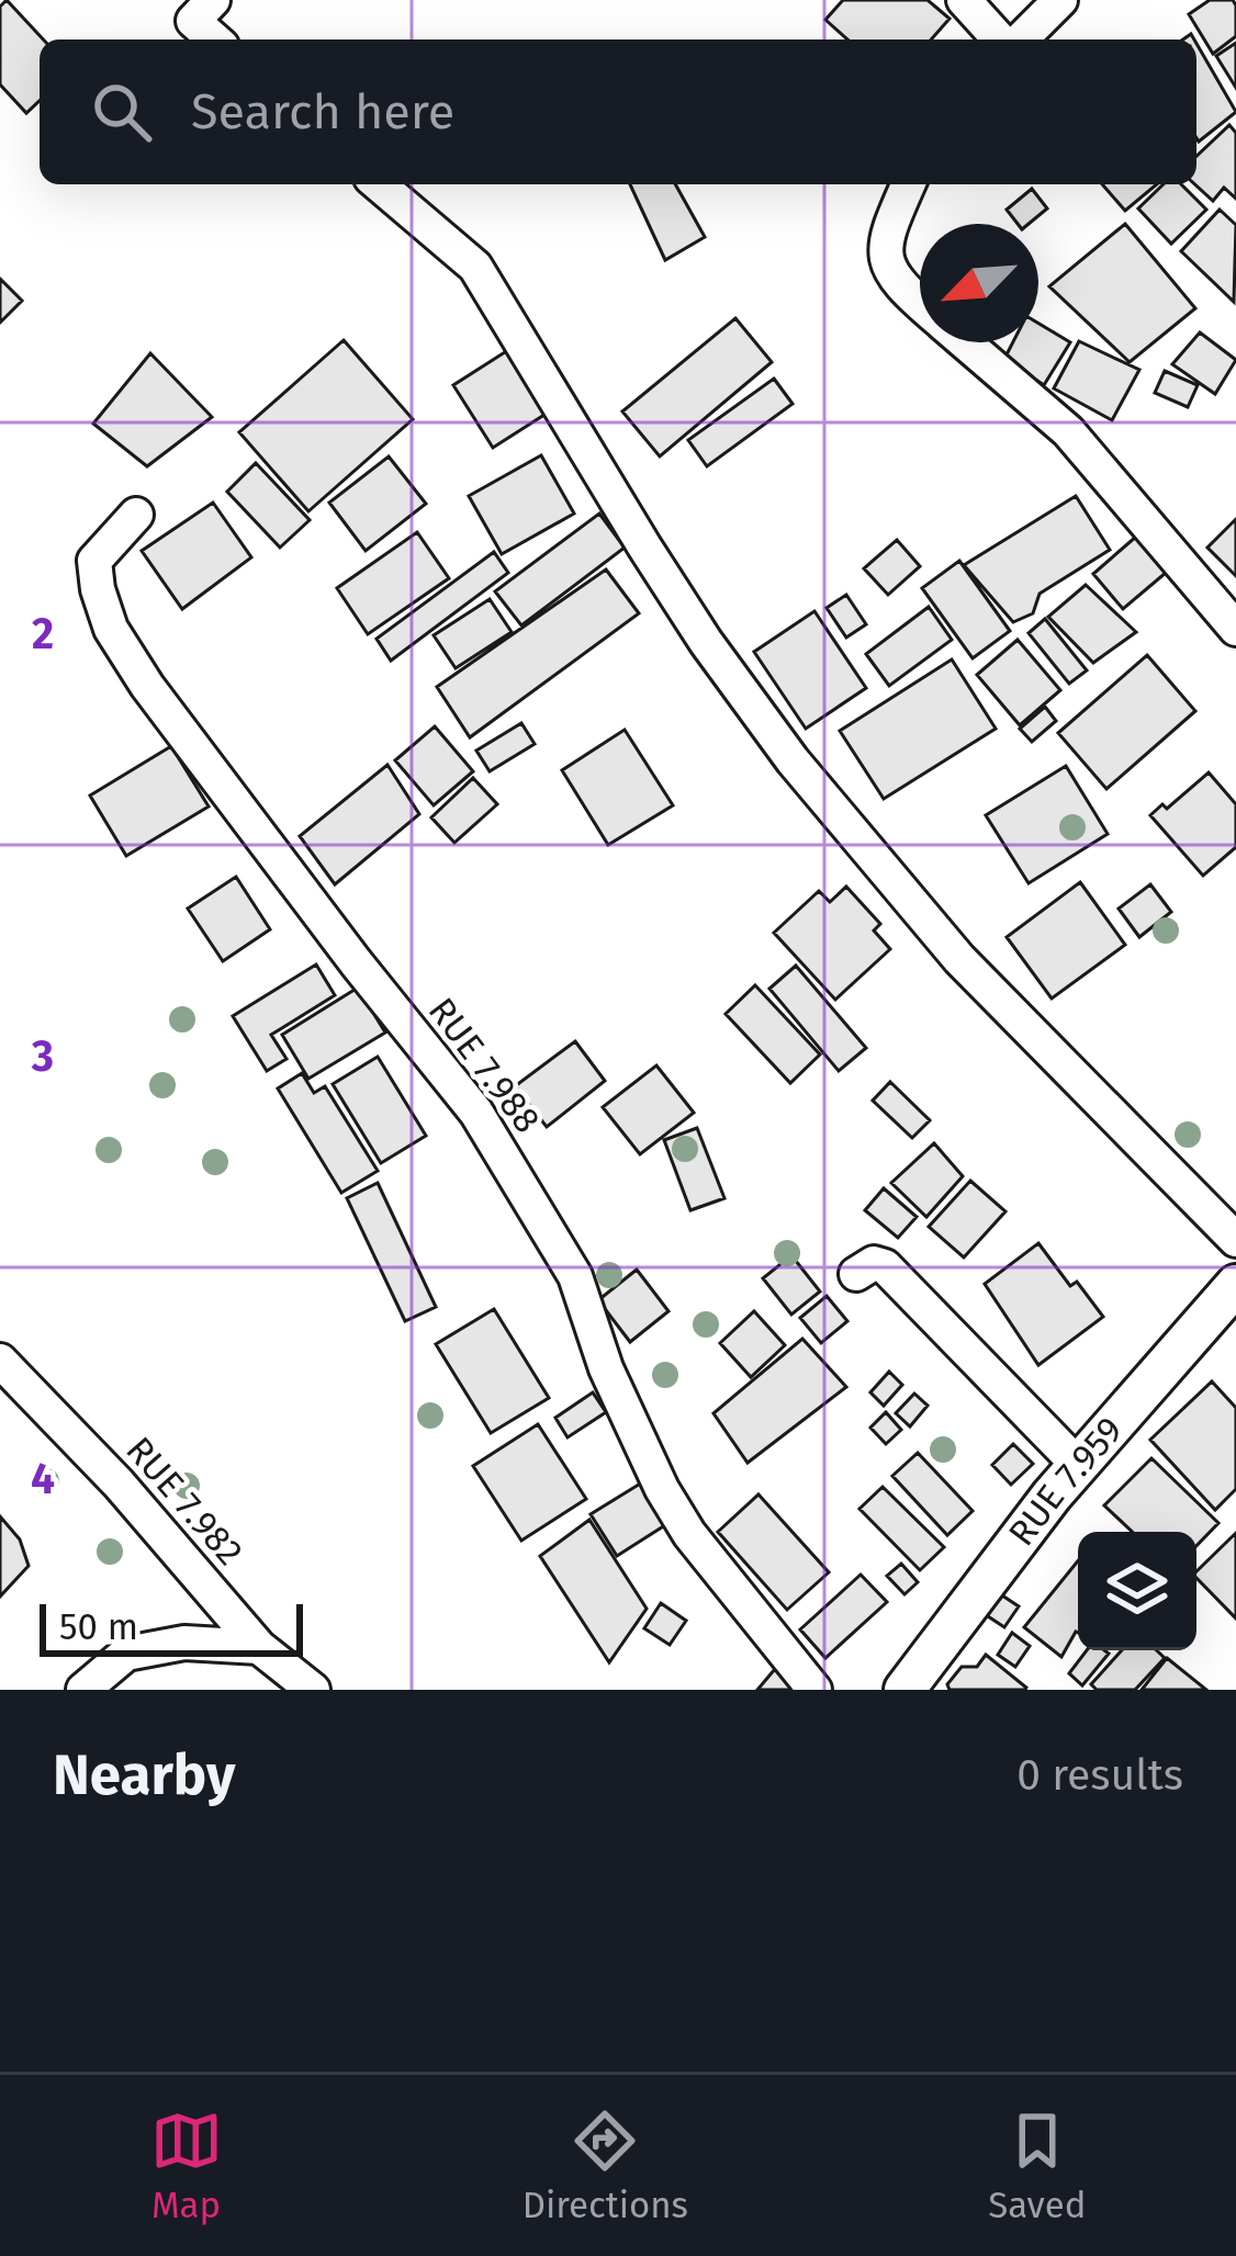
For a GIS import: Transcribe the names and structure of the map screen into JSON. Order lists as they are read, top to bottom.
{
  "streets": {
    "street": ["RUE 7.988", "RUE 7.959", "RUE 7.982"]
  },
  "scale_bar": "50 m",
  "north": "bottom left",
  "page": {
    "search": "Search here",
    "scale": "50 m",
    "heading": ["Nearby", "0 results"],
    "nav": ["Map", "Directions", "Saved"]
  },
  "grid": {
    "rows": ["2", "3", "4"]
  }
}
